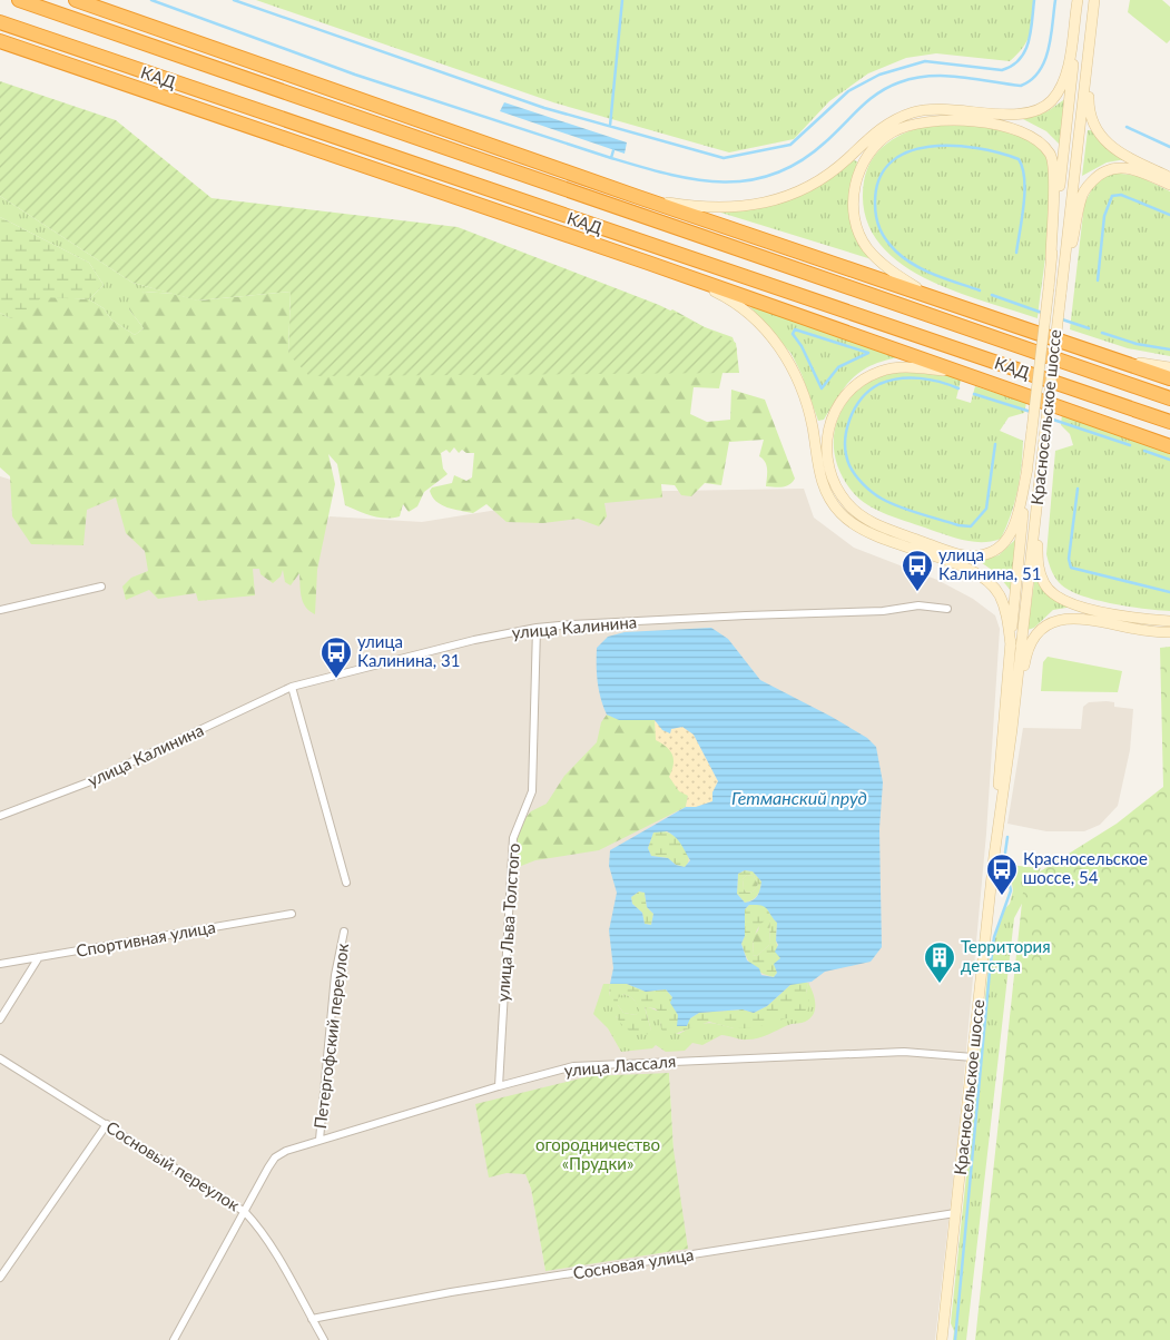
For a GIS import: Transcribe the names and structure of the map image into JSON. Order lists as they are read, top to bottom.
{
  "streets": {
    "highway": ["КАД"],
    "main road": ["Красносельское шоссе"],
    "street": [
      "улица Калинина",
      "улица Льва Толстого",
      "Спортивная улица",
      "Петергофский переулок",
      "улица Лассаля",
      "Сосновый переулок",
      "Сосновая улица"
    ]
  },
  "crossings": [
    ["Красносельское шоссе", "улица Лассаля"],
    ["Красносельское шоссе", "Сосновая улица"],
    ["улица Калинина", "улица Льва Толстого"],
    ["улица Льва Толстого", "улица Лассаля"],
    ["Петергофский переулок", "улица Лассаля"],
    ["улица Лассаля", "Сосновый переулок"],
    ["Сосновый переулок", "Сосновая улица"]
  ],
  "water": ["Гетманский пруд"],
  "parks": ["огородничество «Прудки»"],
  "places": {
    "bus stop": ["улица Калинина, 51", "улица Калинина, 31", "Красносельское шоссе, 54"],
    "building": ["Территория детства"]
  }
}
